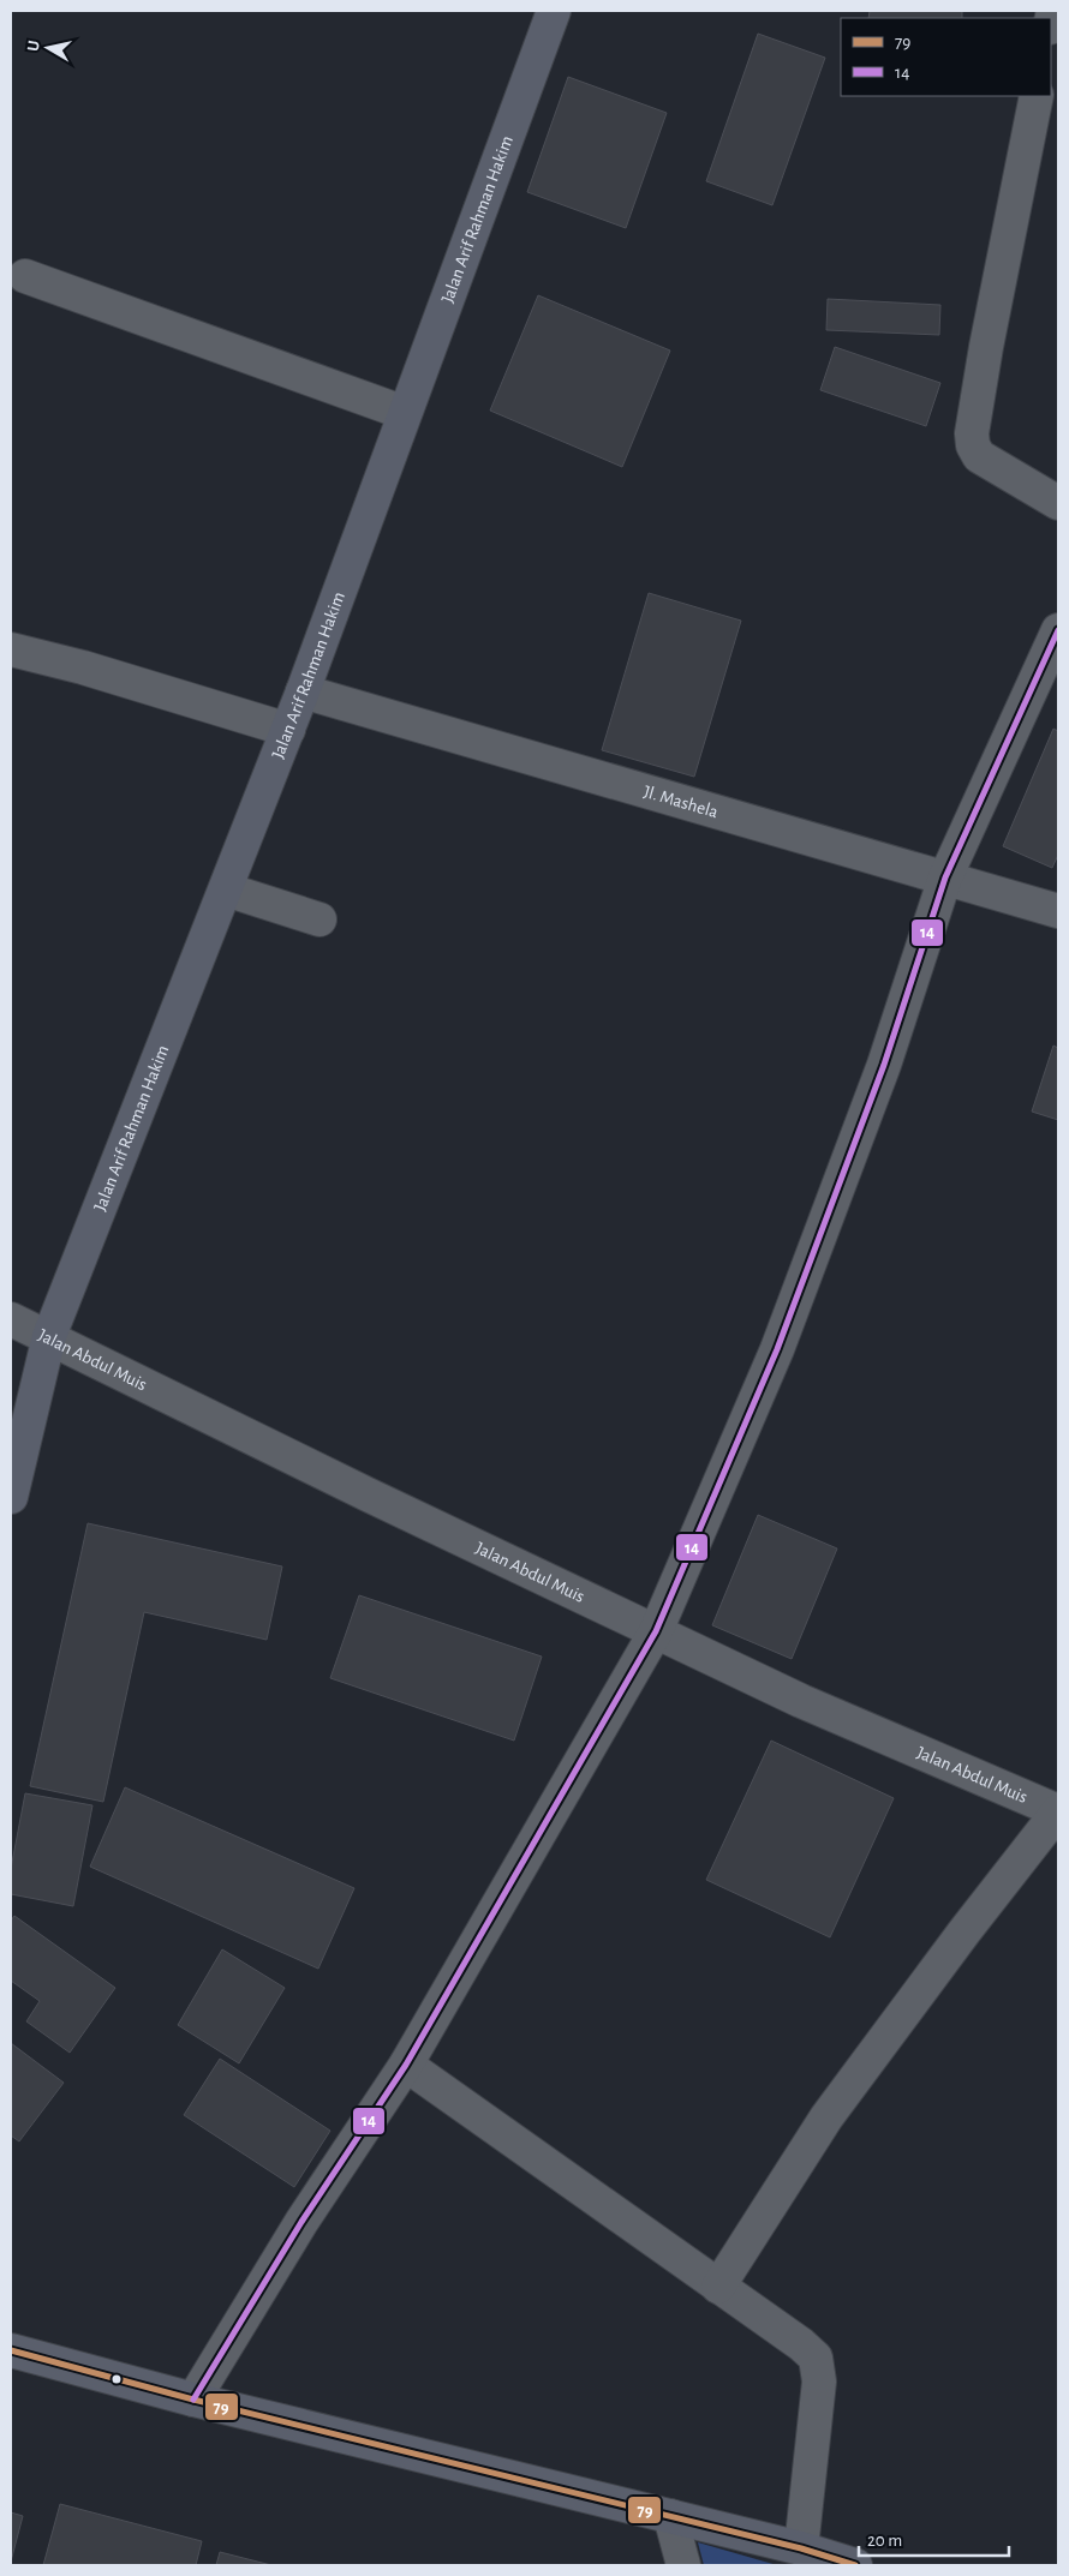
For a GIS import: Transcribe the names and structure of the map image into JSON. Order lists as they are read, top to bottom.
{
  "streets": {
    "main road": ["Jalan Arif Rahman Hakim"],
    "street": ["Jl. Mashela", "Jalan Abdul Muis"]
  },
  "crossings": [
    ["Jalan Arif Rahman Hakim", "Jl. Mashela"],
    ["Jalan Arif Rahman Hakim", "Jalan Abdul Muis"]
  ],
  "lines": ["transit line 14", "transit line 79"],
  "legend": ["79", "14"],
  "scale_bar": "20 m",
  "north": "left"
}
